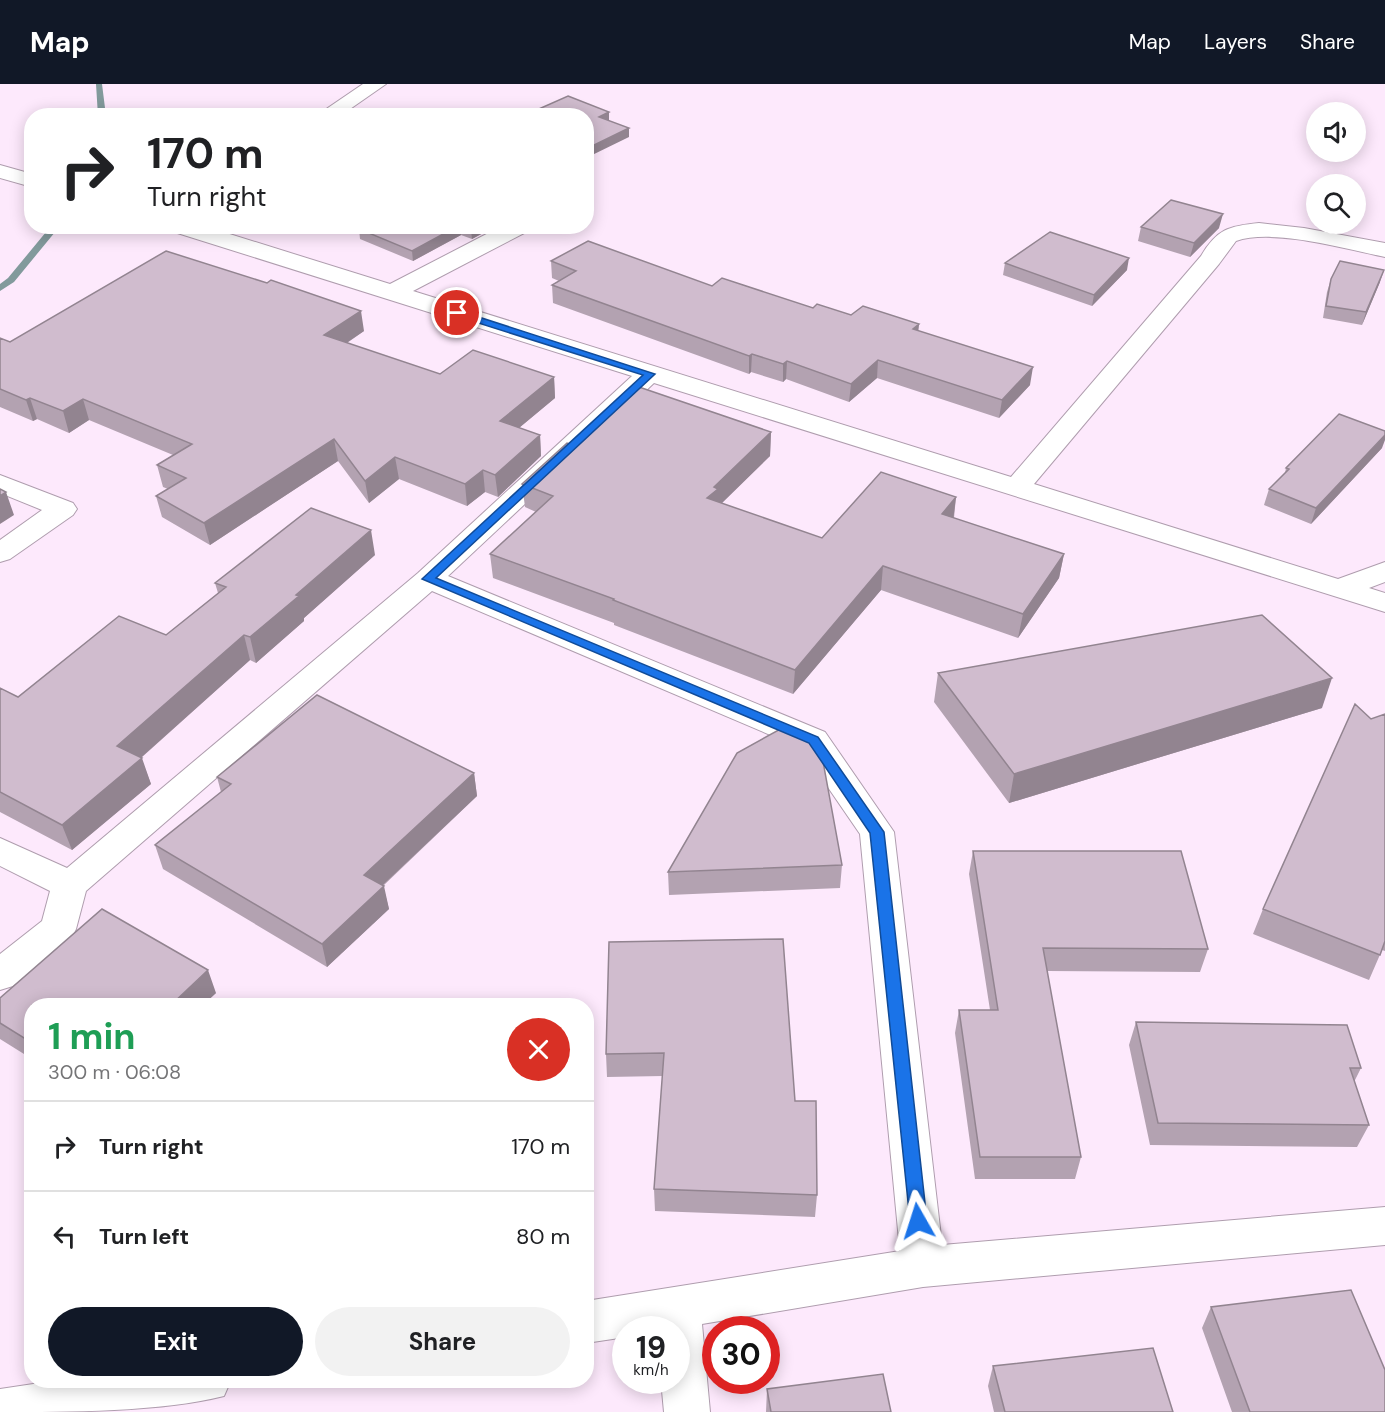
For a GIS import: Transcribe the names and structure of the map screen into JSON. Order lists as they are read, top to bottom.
{
  "page": {
    "header": "Map",
    "nav": ["Map", "Layers", "Share"],
    "turn": ["170 m", "Turn right"],
    "heading": ["1 min", "300 m · 06:08"],
    "list": [
      {
        "name": "Turn right",
        "value": "170 m"
      },
      {
        "name": "Turn left",
        "value": "80 m"
      }
    ],
    "buttons": ["Exit", "Share"],
    "speed": "19 km/h",
    "limit": "30"
  }
}
